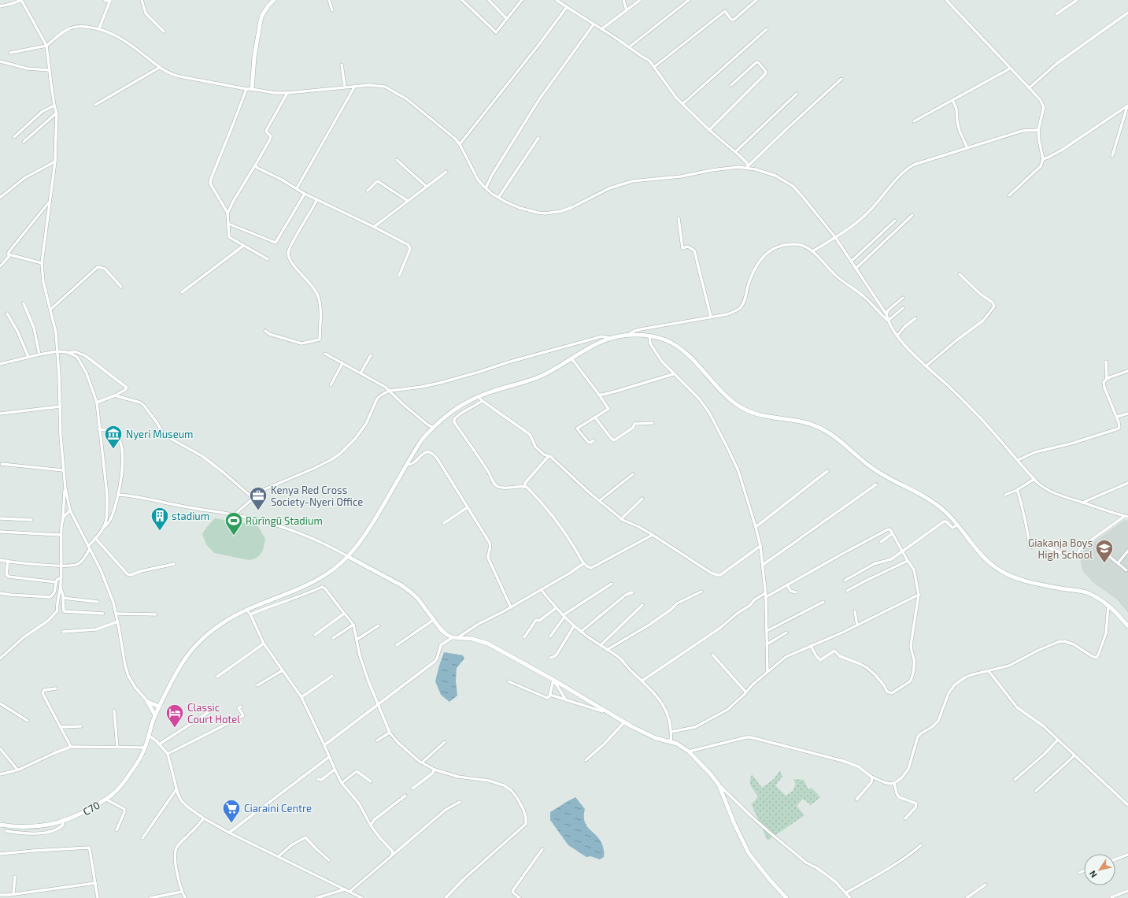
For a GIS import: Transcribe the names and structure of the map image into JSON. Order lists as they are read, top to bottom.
{
  "streets": {
    "main road": ["C70"]
  },
  "places": {
    "museum": ["Nyeri Museum"],
    "office": ["Kenya Red Cross Society-Nyeri Office"],
    "building": ["stadium"],
    "sports": ["Rũrĩngũ Stadium"],
    "school or university": ["Giakanja Boys High School"],
    "hotel": ["Classic Court Hotel"],
    "supermarket": ["Ciaraini Centre"]
  },
  "north": "bottom left"
}
